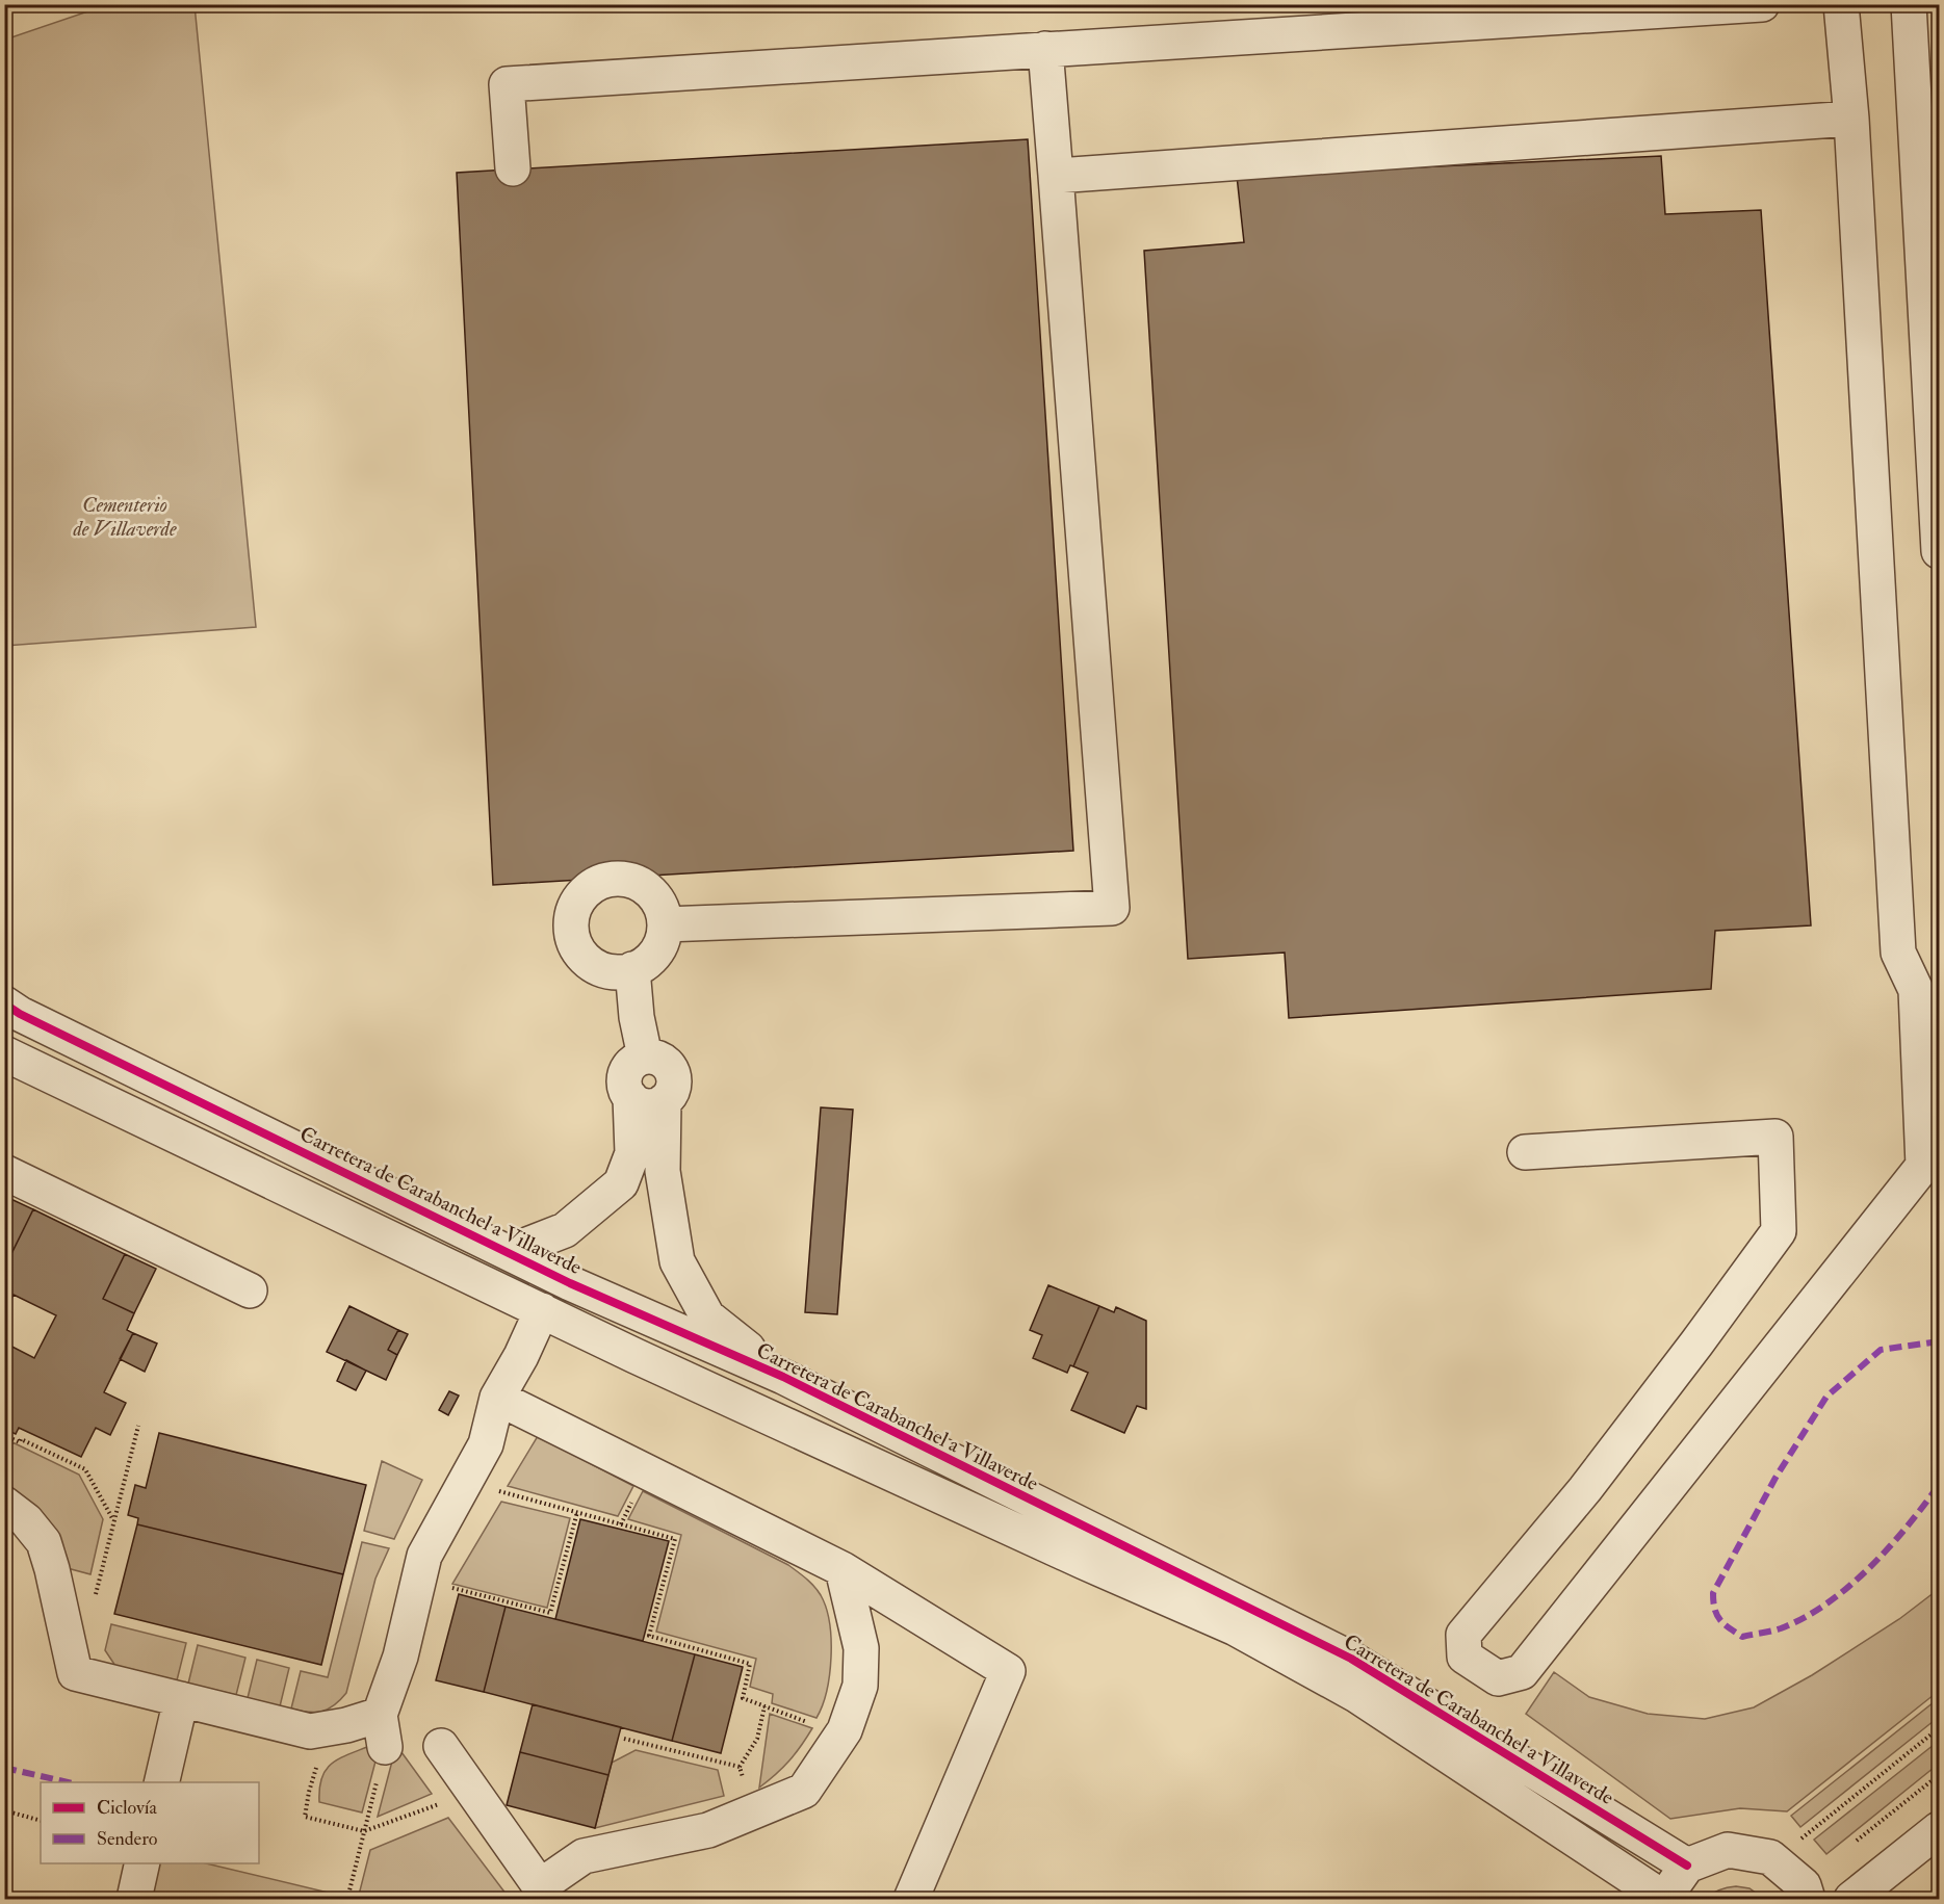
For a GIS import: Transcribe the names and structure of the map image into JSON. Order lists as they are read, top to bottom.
{
  "streets": {
    "street": ["Carretera de Carabanchel a Villaverde"]
  },
  "parks": ["Cementerio de Villaverde"],
  "legend": ["Ciclovía", "Sendero"]
}
